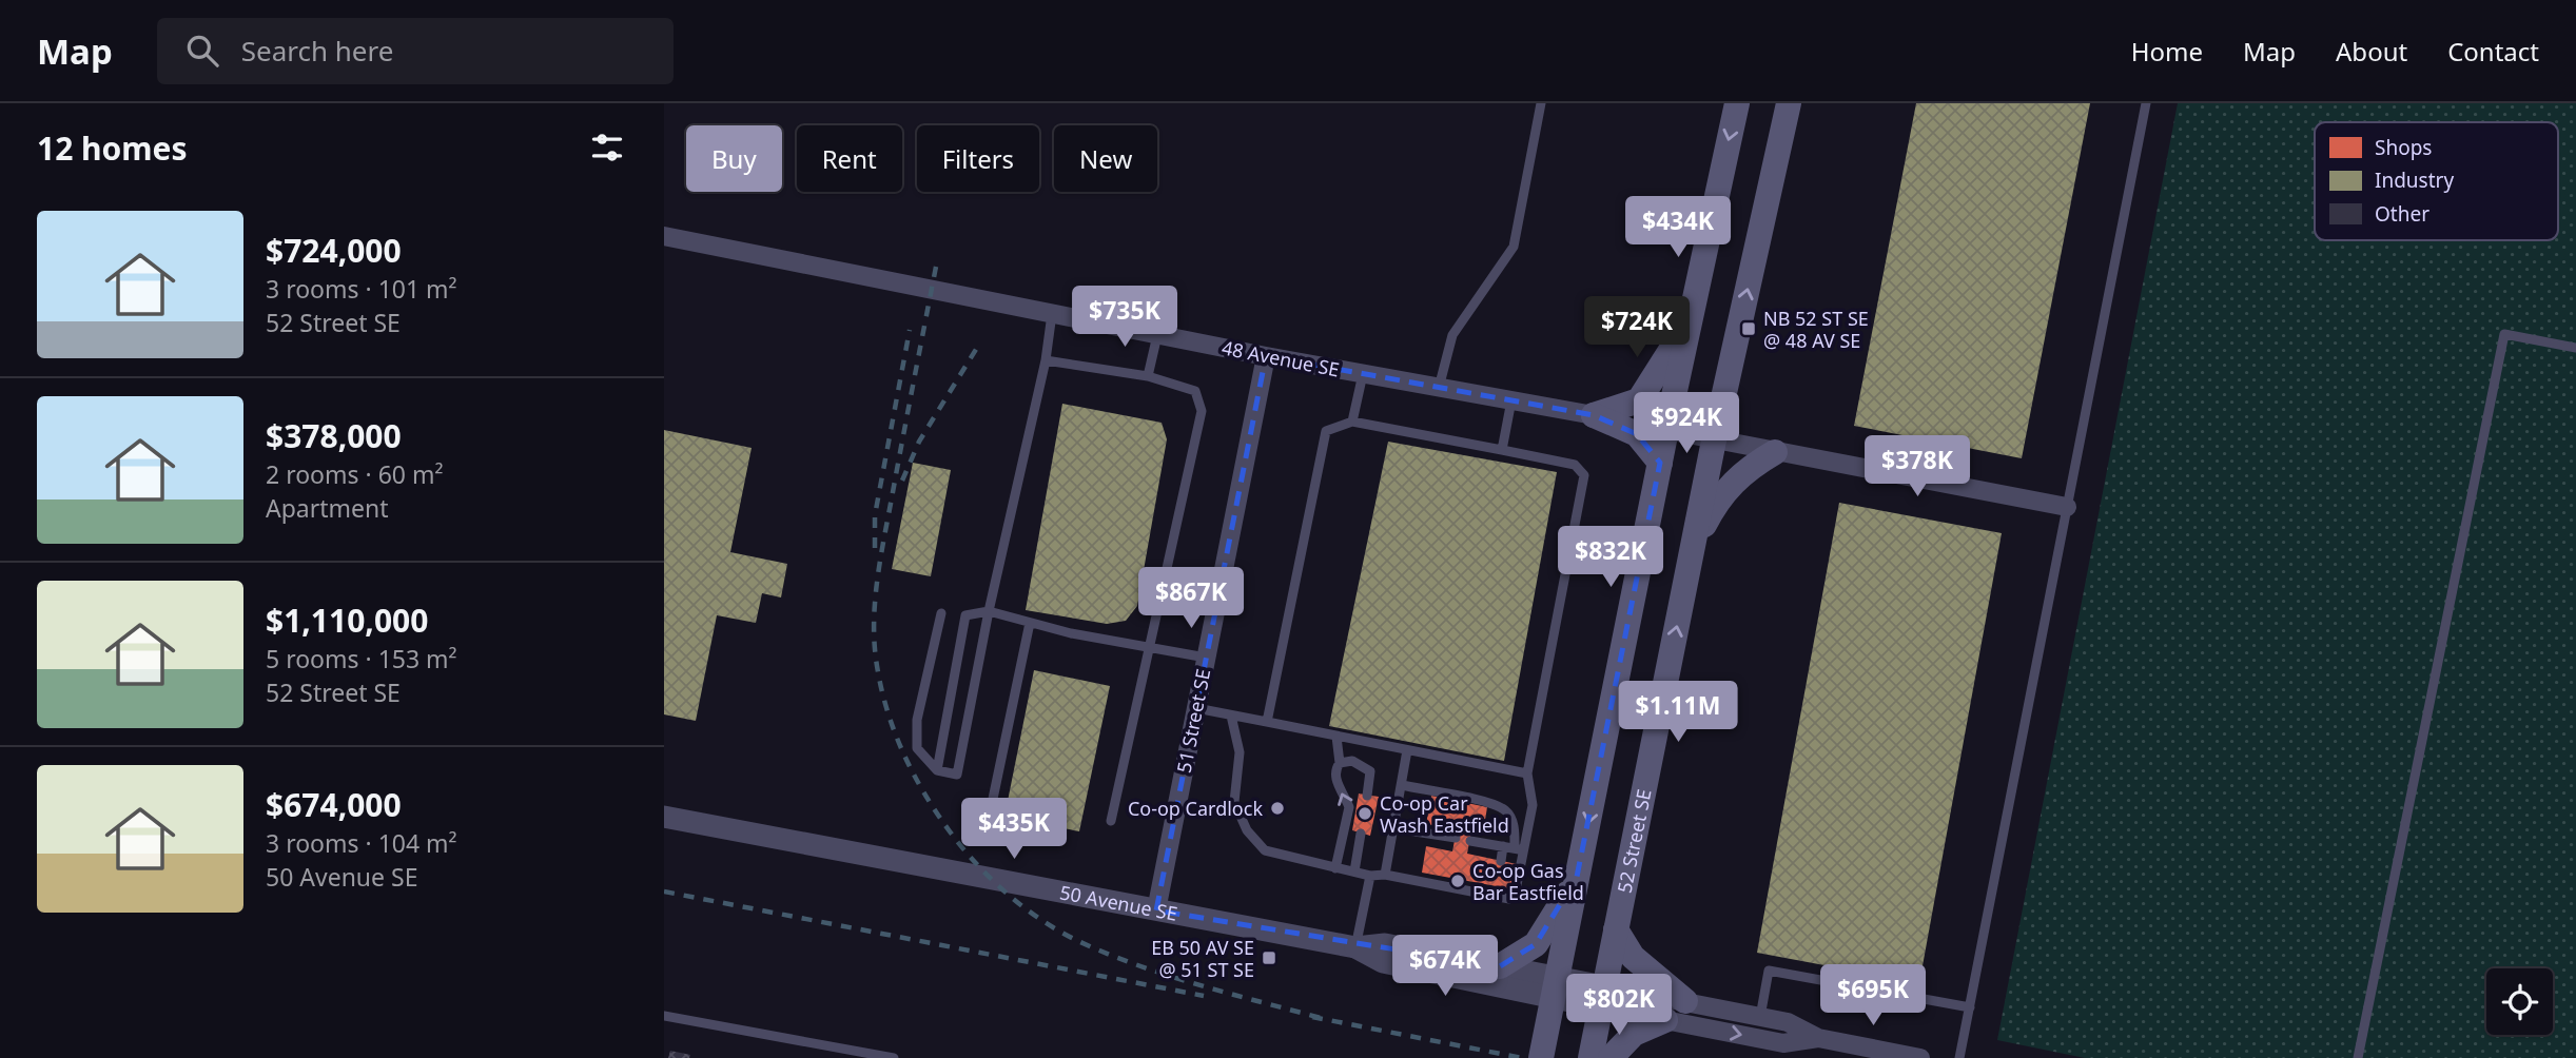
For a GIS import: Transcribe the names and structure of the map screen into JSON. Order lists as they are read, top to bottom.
{
  "streets": {
    "main road": ["52 Street SE"],
    "street": ["48 Avenue SE", "51 Street SE", "50 Avenue SE"]
  },
  "crossings": [
    ["48 Avenue SE", "51 Street SE"],
    ["51 Street SE", "50 Avenue SE"],
    ["52 Street SE", "50 Avenue SE"]
  ],
  "places": {
    "transit": ["NB 52 ST SE @ 48 AV SE", "EB 50 AV SE @ 51 ST SE"],
    "other": ["Co-op Cardlock", "Co-op Car Wash Eastfield", "Co-op Gas Bar Eastfield"]
  },
  "legend": ["Shops", "Industry", "Other"],
  "page": {
    "header": "Map",
    "search": "Search here",
    "nav": [
      "Home",
      "Map",
      "About",
      "Contact"
    ],
    "heading": "12 homes",
    "chip": [
      "Buy",
      "Rent",
      "Filters",
      "New"
    ],
    "list": [
      {
        "name": "$724,000",
        "note": "3 rooms · 101 m² · 52 Street SE"
      },
      {
        "name": "$378,000",
        "note": "2 rooms · 60 m² · Apartment"
      },
      {
        "name": "$1,110,000",
        "note": "5 rooms · 153 m² · 52 Street SE"
      },
      {
        "name": "$674,000",
        "note": "3 rooms · 104 m² · 50 Avenue SE"
      }
    ],
    "price": [
      "$434K",
      "$735K",
      "$724K",
      "$924K",
      "$378K",
      "$832K",
      "$867K",
      "$1.11M",
      "$435K",
      "$674K",
      "$695K",
      "$802K"
    ]
  }
}
